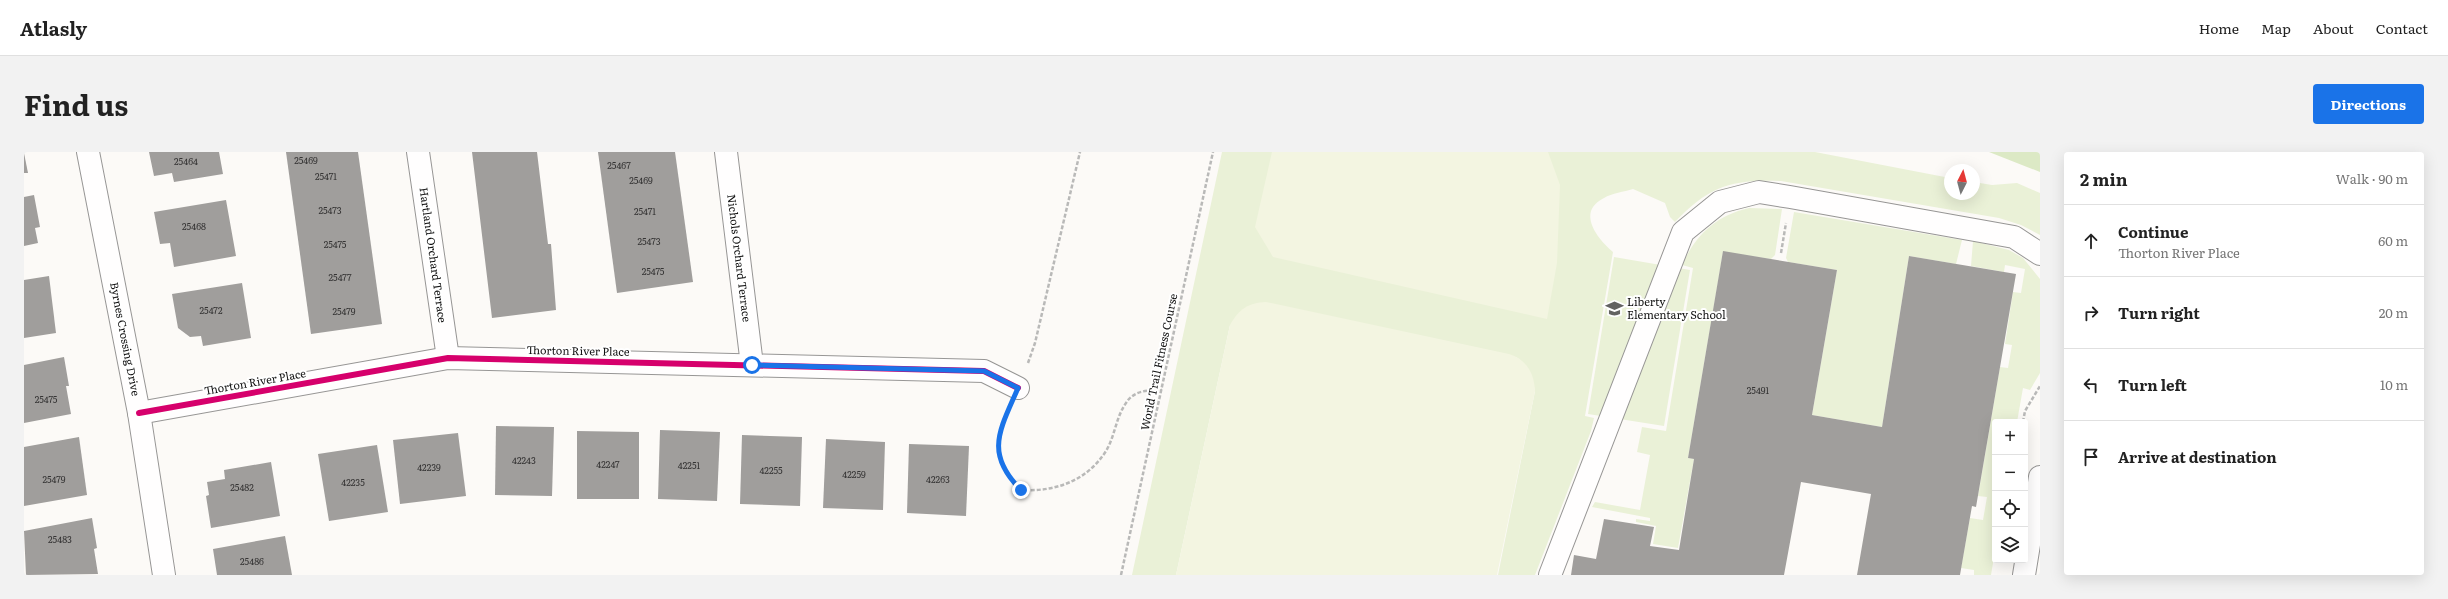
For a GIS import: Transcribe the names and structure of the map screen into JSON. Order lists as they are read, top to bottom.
{
  "streets": {
    "street": [
      "Hartland Orchard Terrace",
      "Nichols Orchard Terrace",
      "Byrnes Crossing Drive",
      "Thorton River Place"
    ],
    "path": ["World Trail Fitness Course"]
  },
  "crossings": [
    ["Hartland Orchard Terrace", "Thorton River Place"],
    ["Nichols Orchard Terrace", "Thorton River Place"],
    ["Byrnes Crossing Drive", "Thorton River Place"]
  ],
  "places": {
    "school or university": ["Liberty Elementary School"]
  },
  "house_numbers": [
    "25469",
    "25464",
    "25467",
    "25471",
    "25469",
    "25473",
    "25471",
    "25468",
    "25473",
    "25475",
    "25475",
    "25477",
    "25472",
    "25479",
    "25491",
    "25475",
    "42243",
    "42247",
    "42251",
    "42239",
    "42255",
    "42259",
    "25479",
    "42263",
    "42235",
    "25482",
    "25483",
    "25486"
  ],
  "north": "top",
  "page": {
    "header": "Atlasly",
    "nav": [
      "Home",
      "Map",
      "About",
      "Contact"
    ],
    "title": "Find us",
    "buttons": "Directions",
    "heading": ["2 min", "Walk · 90 m"],
    "list": [
      ["Continue", "Thorton River Place", "60 m"],
      ["Turn right", "20 m"],
      ["Turn left", "10 m"],
      "Arrive at destination"
    ],
    "map_buttons": ["+", "−"]
  }
}
